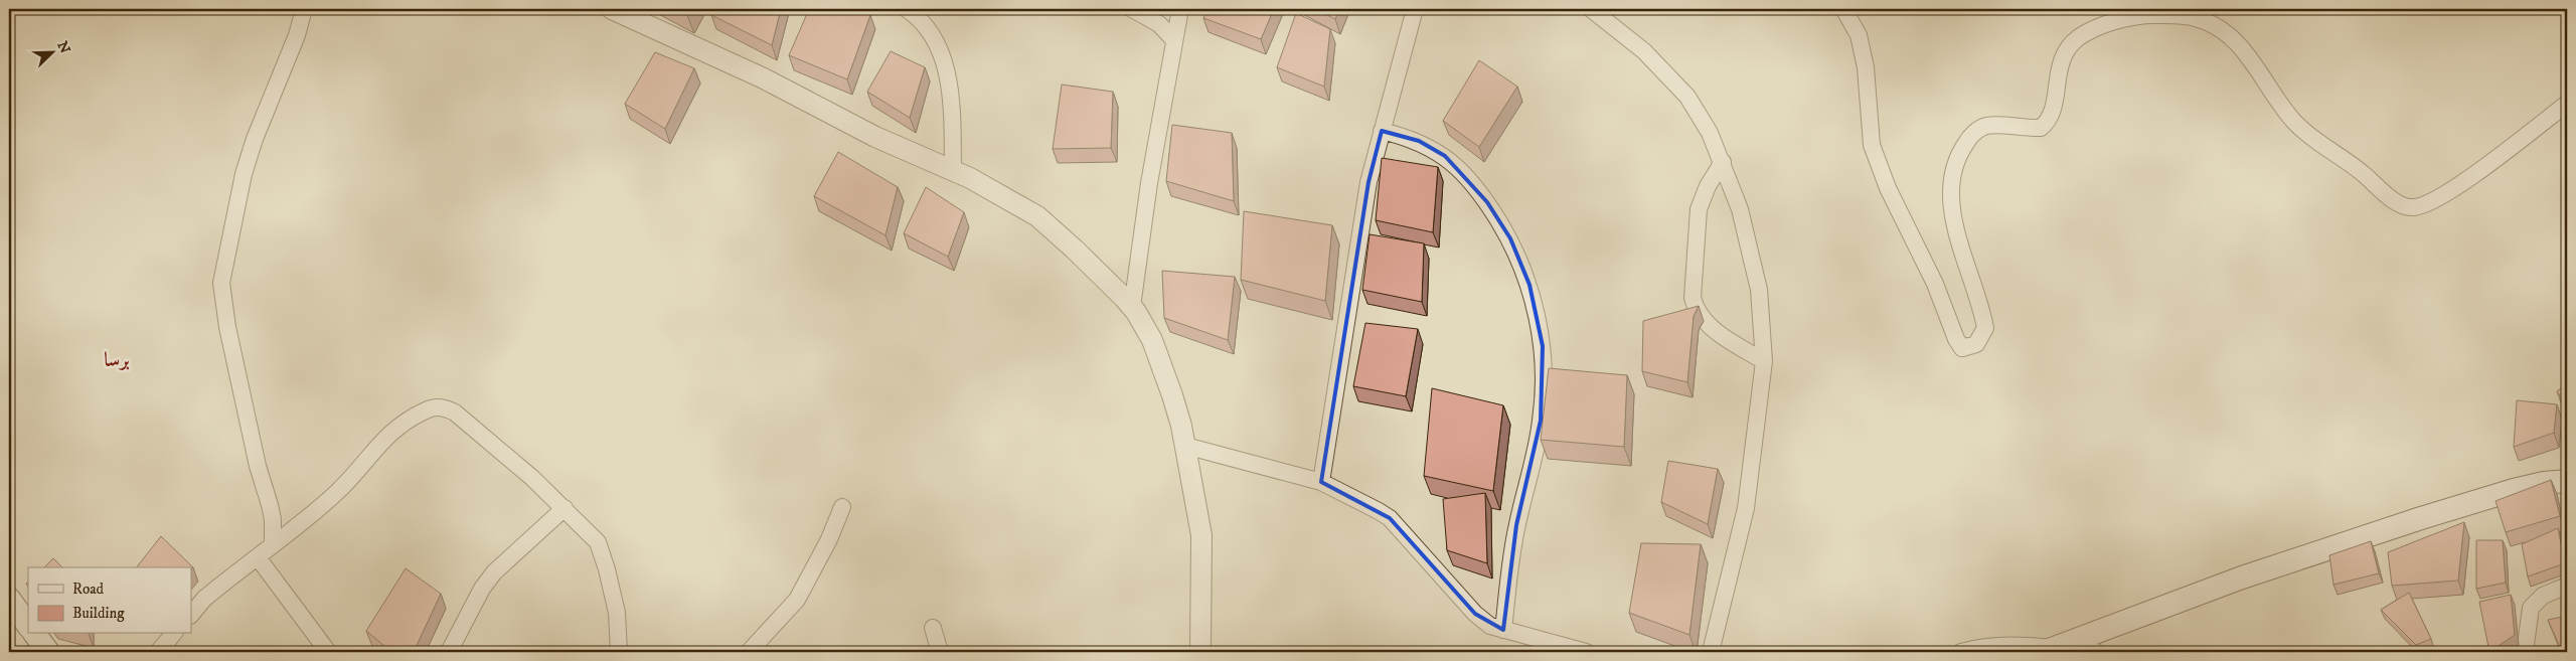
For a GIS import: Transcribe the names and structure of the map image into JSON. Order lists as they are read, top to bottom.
{
  "districts": ["برسا"],
  "legend": ["Road", "Building"],
  "north": "top right"
}
